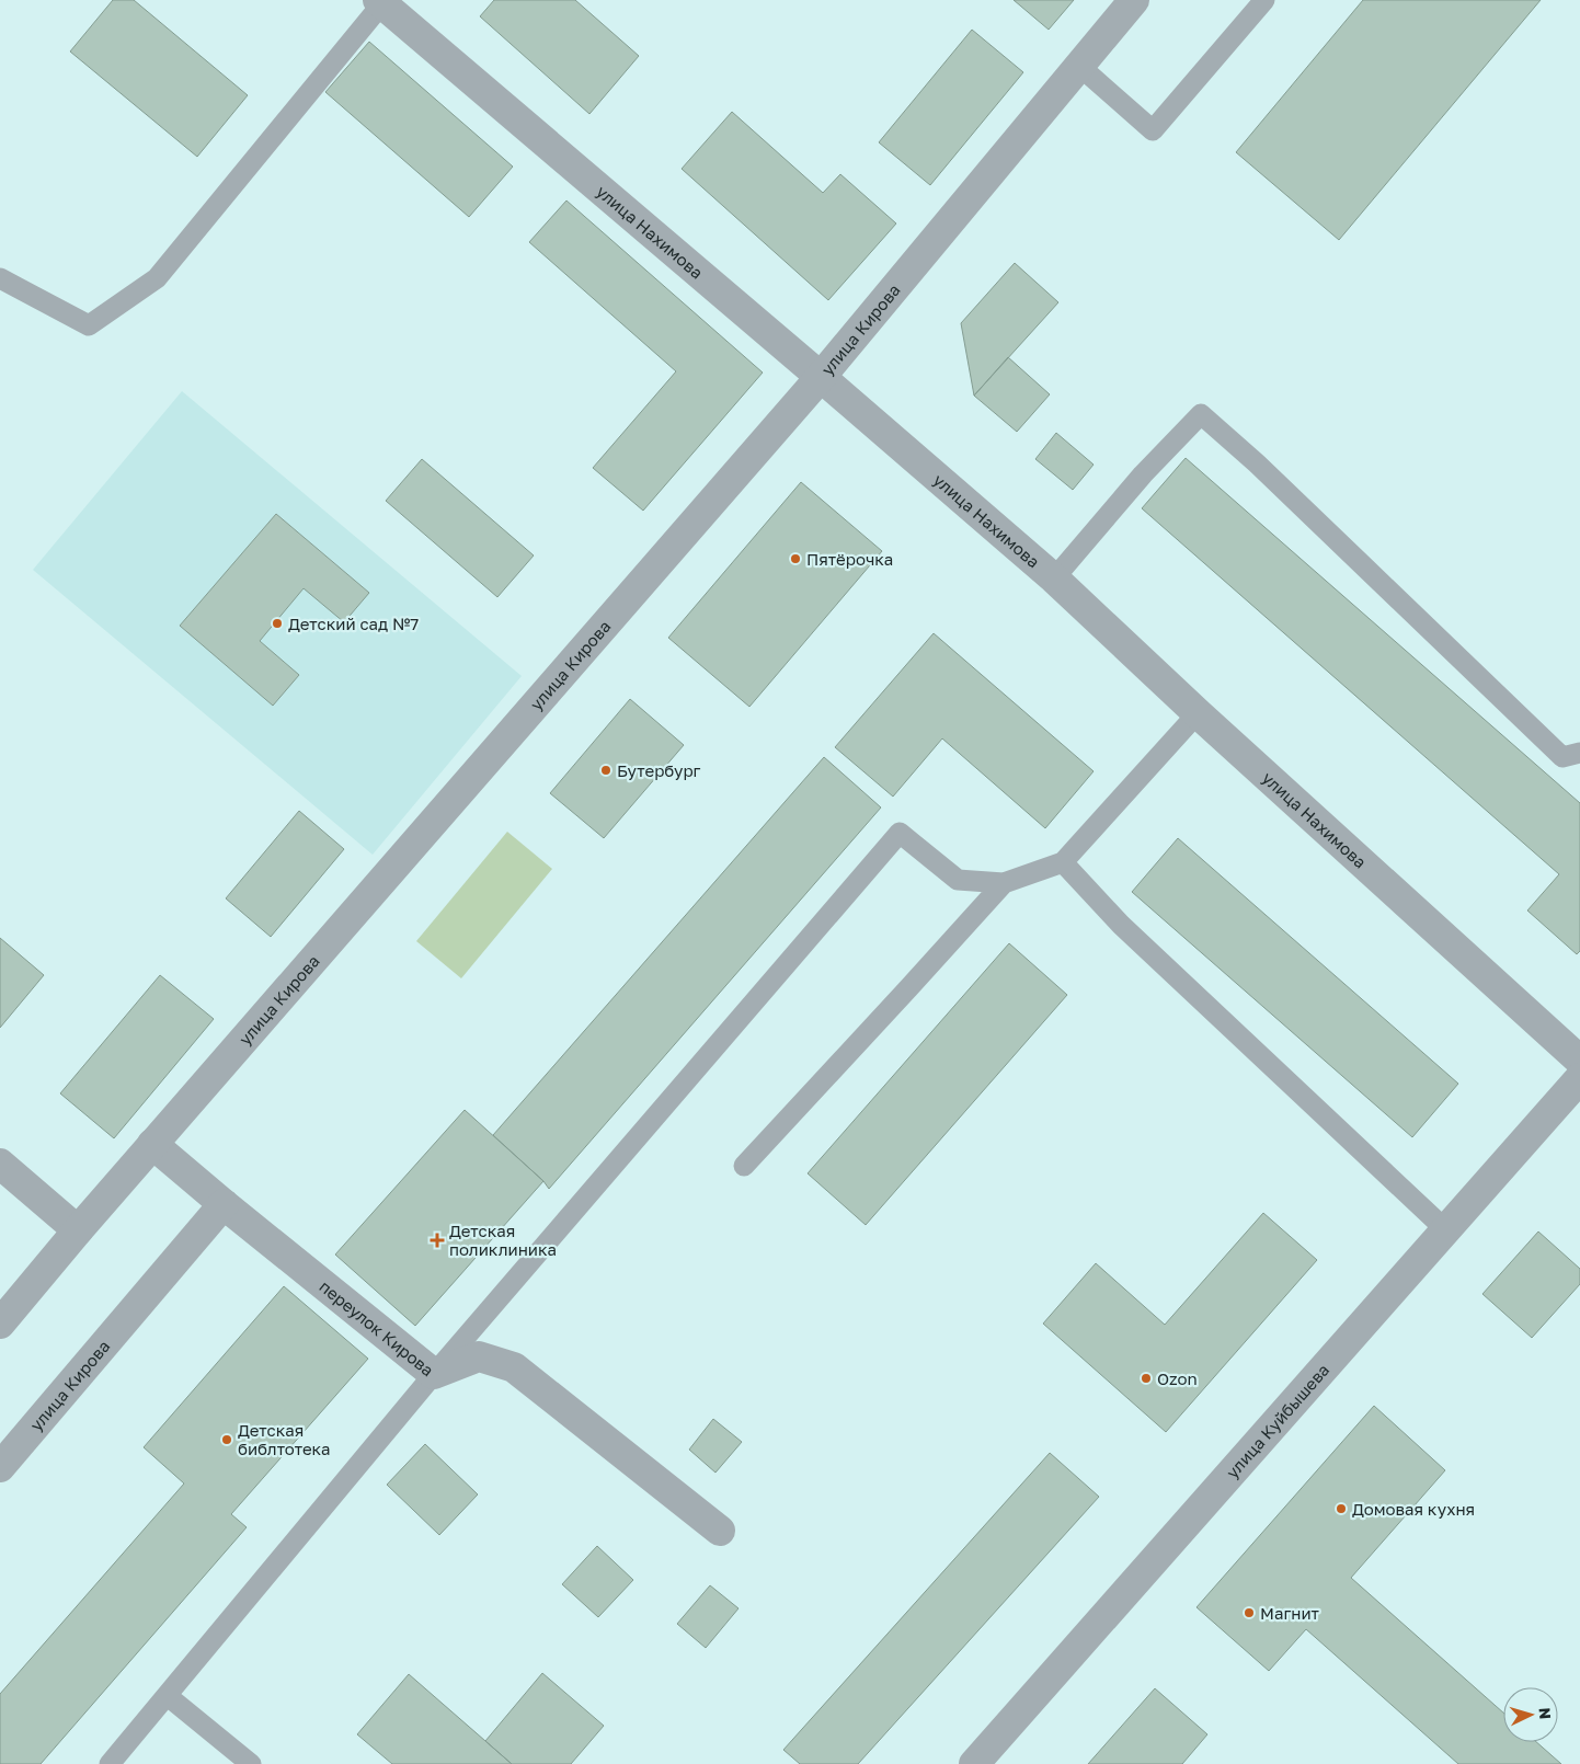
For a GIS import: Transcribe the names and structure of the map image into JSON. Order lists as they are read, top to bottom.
{
  "streets": {
    "street": [
      "улица Нахимова",
      "улица Кирова",
      "переулок Кирова",
      "улица Куйбышева"
    ]
  },
  "crossings": [
    ["улица Нахимова", "улица Кирова"],
    ["улица Кирова", "переулок Кирова"]
  ],
  "places": {
    "other": [
      "Пятёрочка",
      "Детский сад №7",
      "Бутербург",
      "Ozon",
      "Детская библтотека",
      "Домовая кухня",
      "Магнит"
    ],
    "health": ["Детская поликлиника"]
  },
  "north": "right"
}
